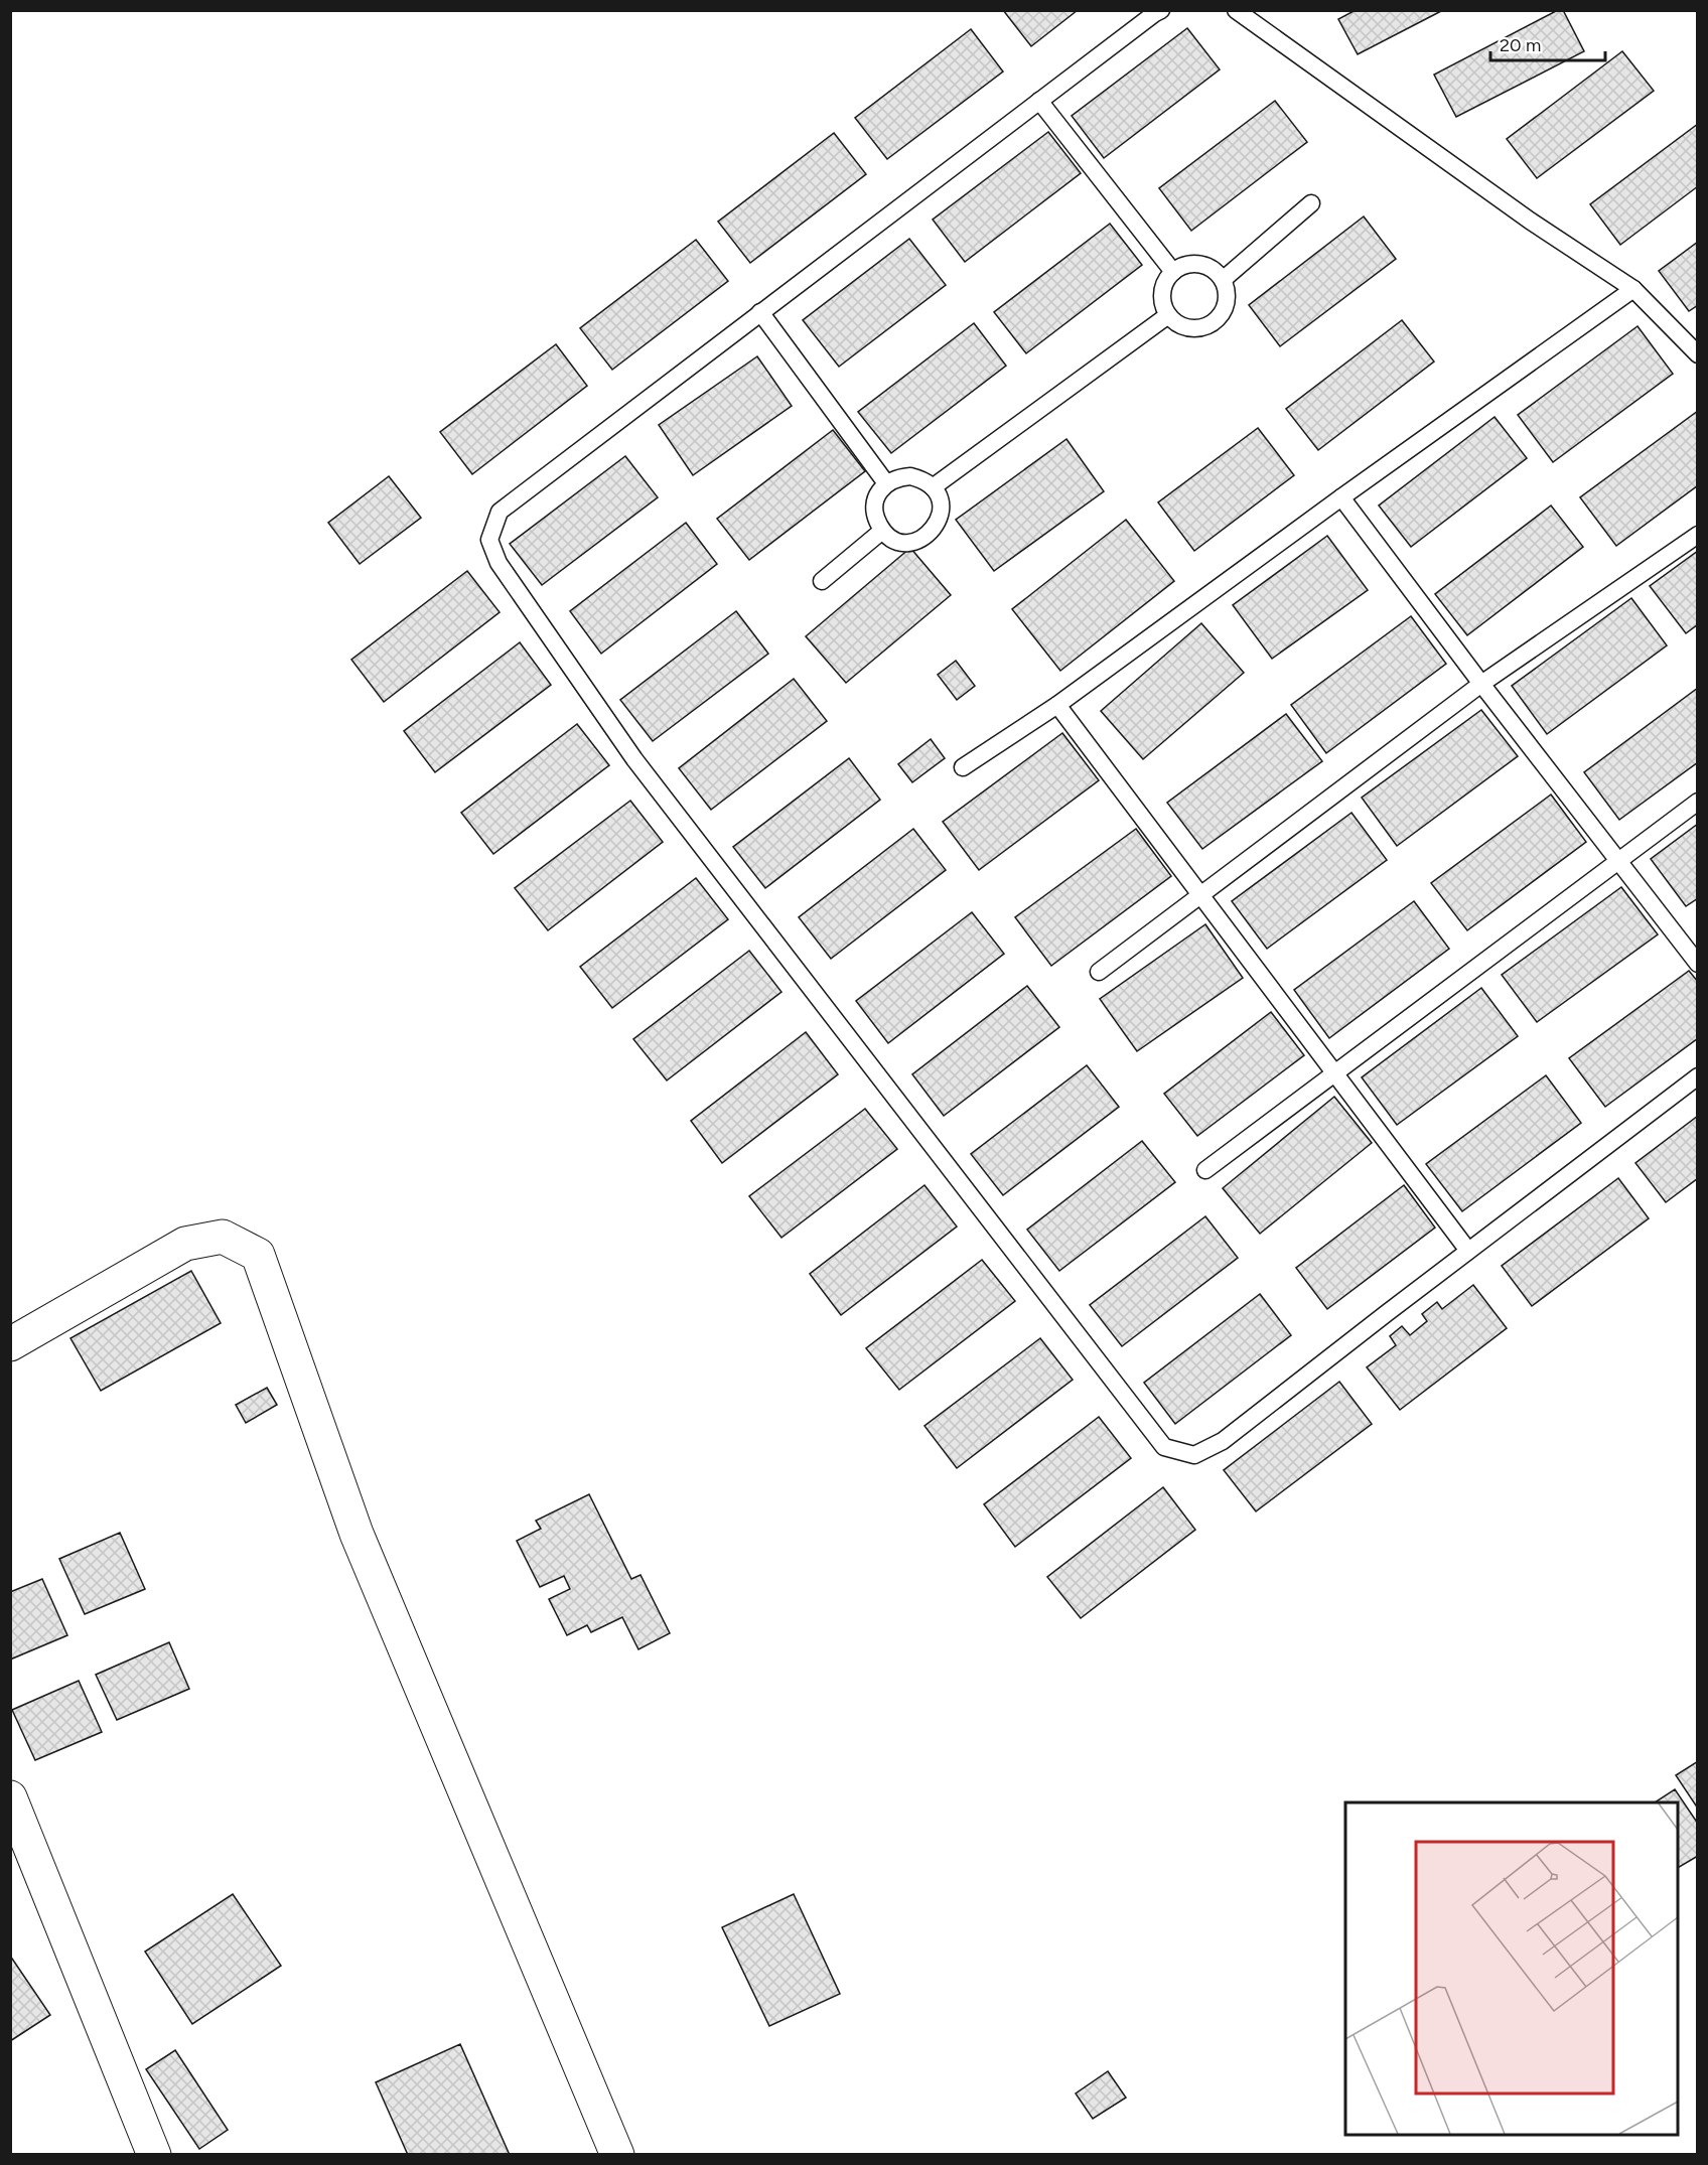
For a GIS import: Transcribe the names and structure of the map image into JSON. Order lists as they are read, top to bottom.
{
  "scale_bar": "20 m"
}
